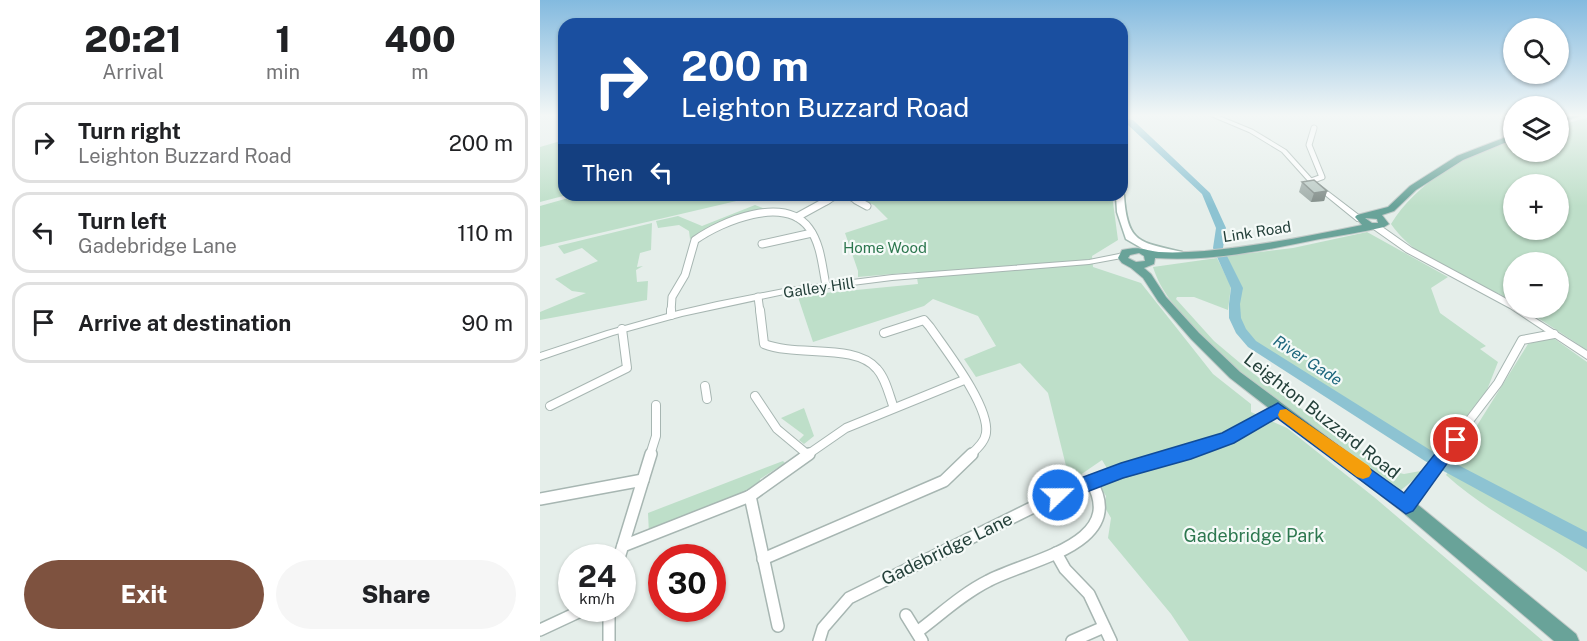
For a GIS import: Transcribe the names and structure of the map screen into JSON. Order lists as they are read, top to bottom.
{
  "streets": {
    "main road": ["Link Road", "Leighton Buzzard Road"],
    "street": ["Galley Hill", "Gadebridge Lane"]
  },
  "crossings": [
    ["Link Road", "Galley Hill"],
    ["Link Road", "Leighton Buzzard Road"],
    ["Galley Hill", "Leighton Buzzard Road"],
    ["Leighton Buzzard Road", "Gadebridge Lane"]
  ],
  "water": ["River Gade"],
  "parks": ["Home Wood", "Gadebridge Park"],
  "page": {
    "eta": [
      "20:21",
      "Arrival",
      "1",
      "min",
      "400",
      "m"
    ],
    "map_buttons": ["+", "−"],
    "turn": ["200 m", "Leighton Buzzard Road"],
    "list": [
      {
        "name": "Turn right",
        "note": "Leighton Buzzard Road",
        "value": "200 m"
      },
      {
        "name": "Turn left",
        "note": "Gadebridge Lane",
        "value": "110 m"
      },
      {
        "name": "Arrive at destination",
        "value": "90 m"
      }
    ],
    "then": "Then",
    "speed": "24 km/h",
    "limit": "30",
    "buttons": ["Exit", "Share"]
  }
}
